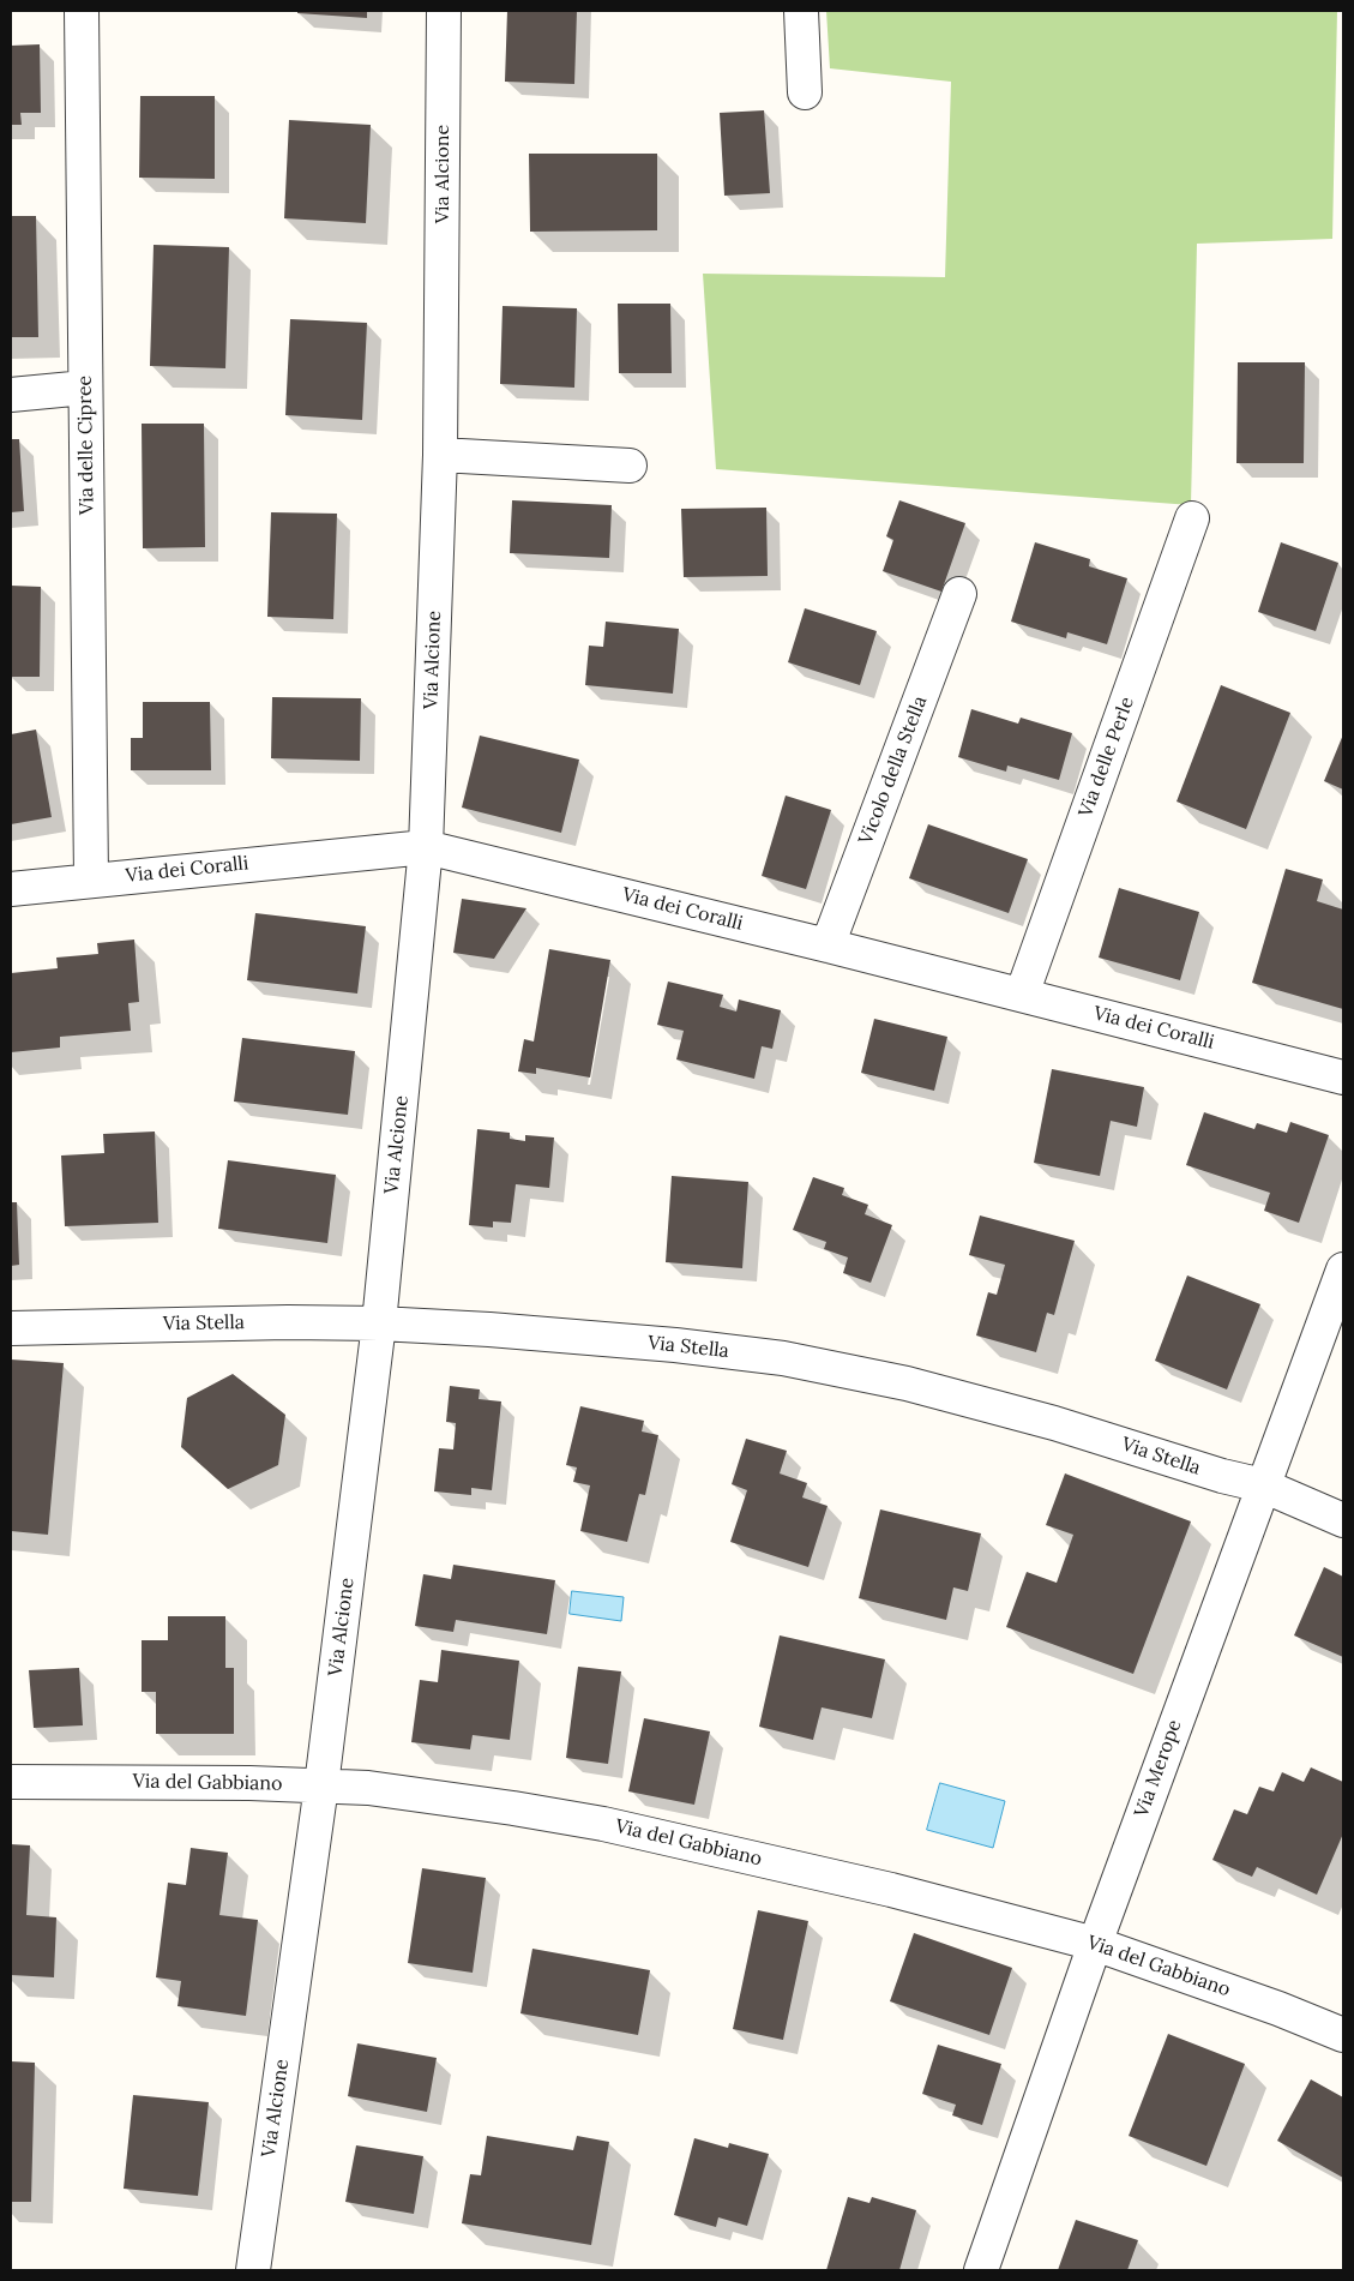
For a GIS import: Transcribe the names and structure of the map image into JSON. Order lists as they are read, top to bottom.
{
  "streets": {
    "street": [
      "Via Alcione",
      "Via delle Cipree",
      "Via delle Perle",
      "Vicolo della Stella",
      "Via dei Coralli",
      "Via Stella",
      "Via Merope",
      "Via del Gabbiano"
    ]
  },
  "crossings": [
    ["Via Alcione", "Via dei Coralli"],
    ["Via Alcione", "Via Stella"],
    ["Via Alcione", "Via del Gabbiano"],
    ["Via delle Cipree", "Via dei Coralli"],
    ["Via delle Perle", "Via dei Coralli"],
    ["Vicolo della Stella", "Via dei Coralli"],
    ["Via Stella", "Via Merope"],
    ["Via Merope", "Via del Gabbiano"]
  ]
}
